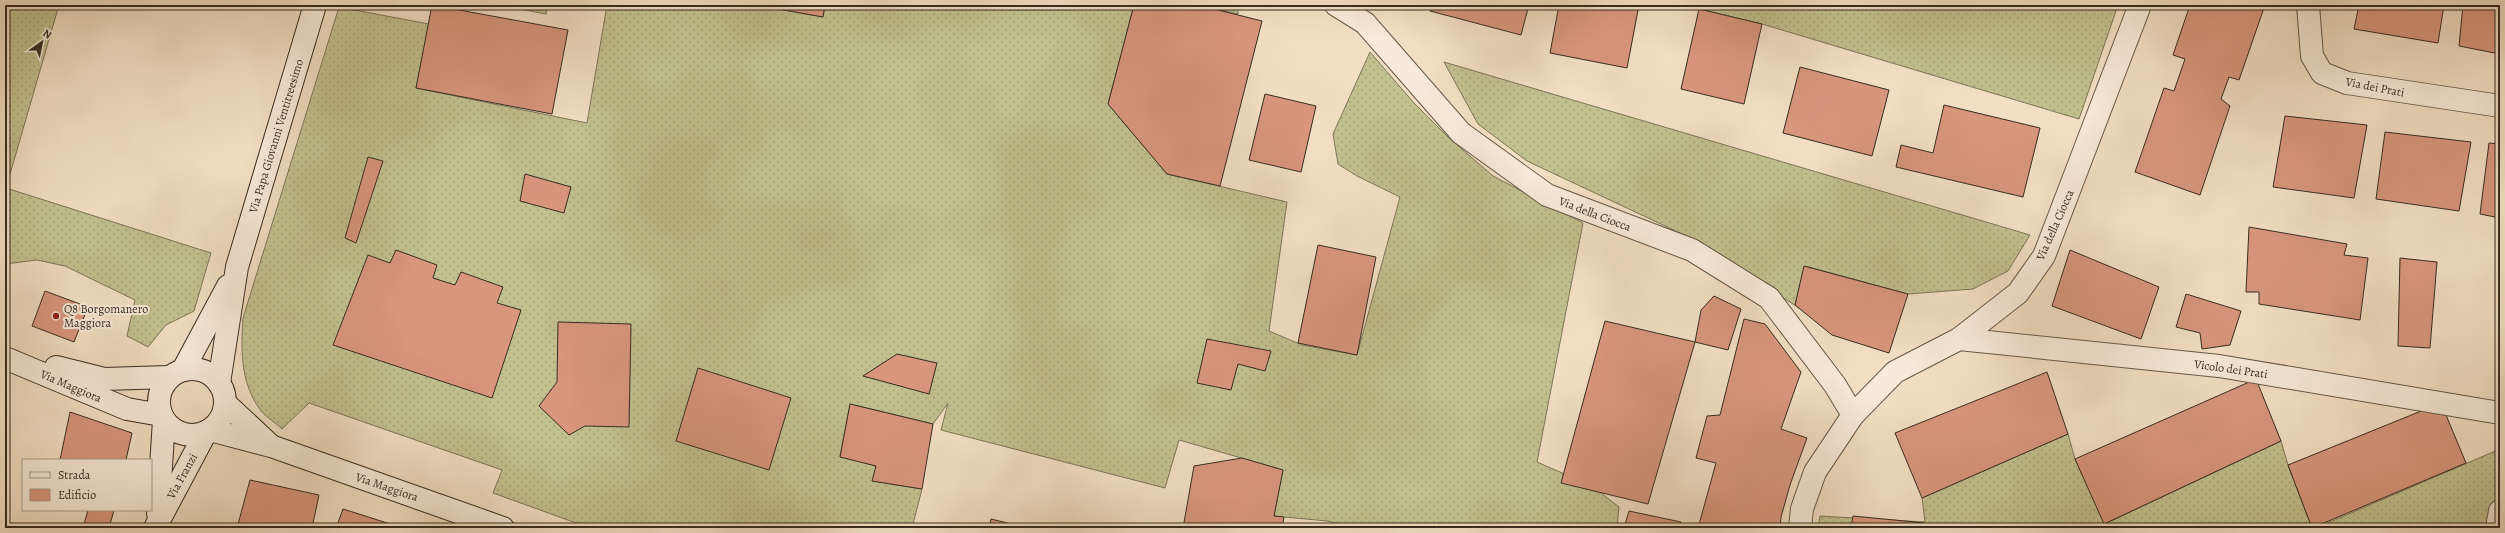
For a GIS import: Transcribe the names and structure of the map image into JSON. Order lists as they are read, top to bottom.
{
  "streets": {
    "street": [
      "Via dei Prati",
      "Via Papa Giovanni Ventitreesimo",
      "Via della Ciocca",
      "Vicolo dei Prati",
      "Via Maggiora",
      "Via Franzi"
    ]
  },
  "crossings": [
    ["Via Papa Giovanni Ventitreesimo", "Via Maggiora"],
    ["Via Papa Giovanni Ventitreesimo", "Via Franzi"],
    ["Via della Ciocca", "Vicolo dei Prati"],
    ["Via Maggiora", "Via Franzi"]
  ],
  "places": ["Q8 Borgomanero Maggiora"],
  "legend": ["Strada", "Edificio"],
  "north": "top right"
}
